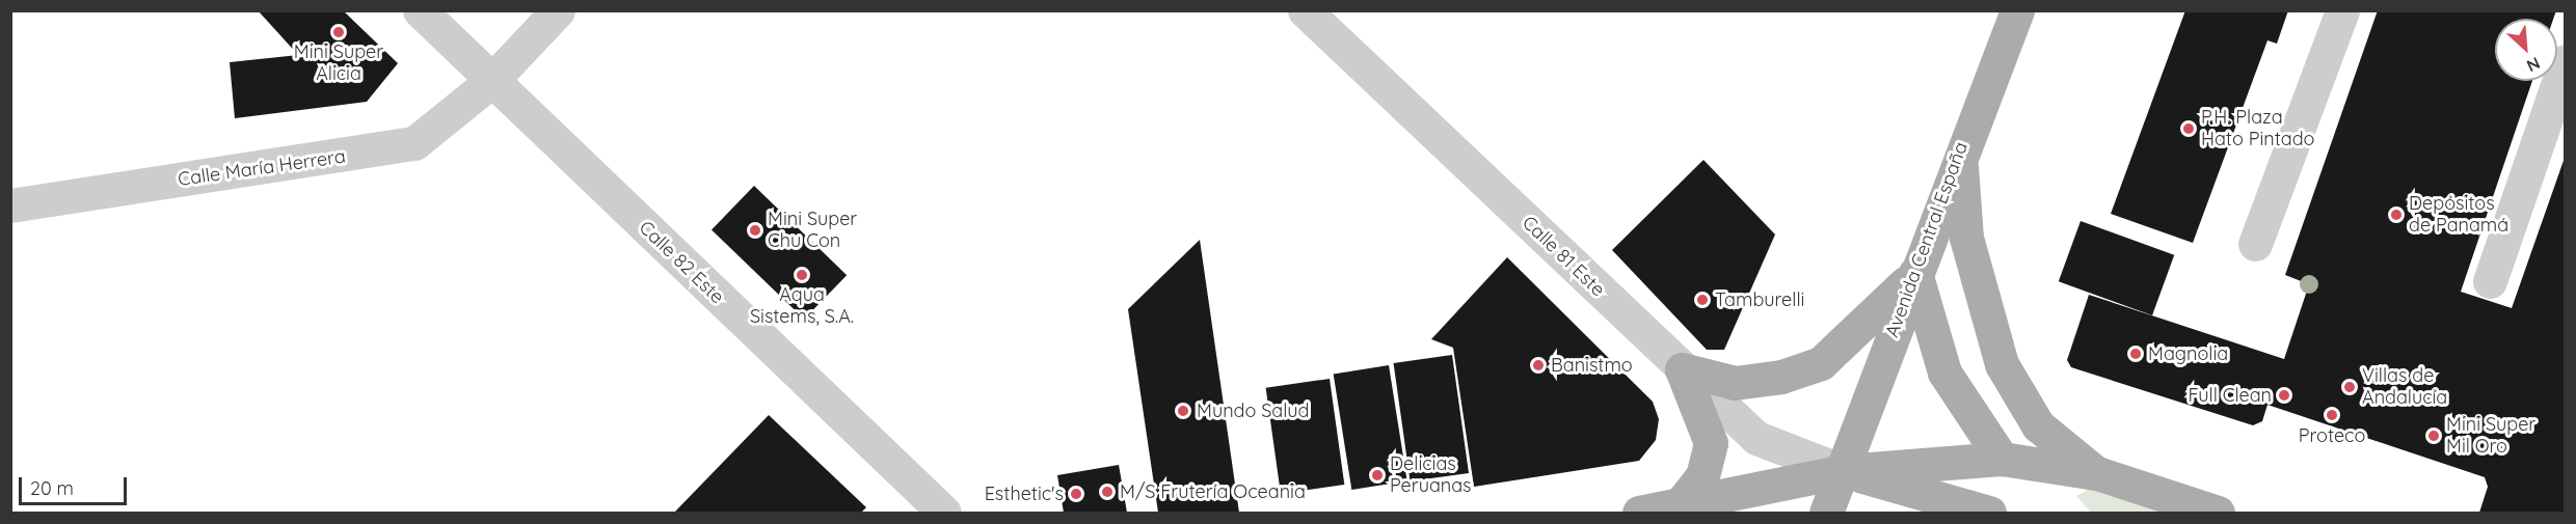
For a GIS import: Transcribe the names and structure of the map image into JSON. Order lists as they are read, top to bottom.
{
  "streets": {
    "main road": ["Avenida Central España"],
    "street": ["Calle María Herrera", "Calle 81 Este", "Calle 82 Este"]
  },
  "crossings": [
    ["Calle María Herrera", "Calle 82 Este"],
    ["Avenida Central España", "Calle 81 Este"]
  ],
  "places": [
    "Mini Super Alicia",
    "P.H. Plaza Hato Pintado",
    "Depósitos de Panamá",
    "Mini Super Chu Con",
    "Aqua Sistems, S.A.",
    "Tamburelli",
    "Magnolia",
    "Banistmo",
    "Villas de Andalucía",
    "Full Clean",
    "Mundo Salud",
    "Proteco",
    "Mini Super Mil Oro",
    "Delicias Peruanas",
    "M/S Frutería Oceania",
    "Esthetic's"
  ],
  "scale_bar": "20 m",
  "north": "bottom right"
}
